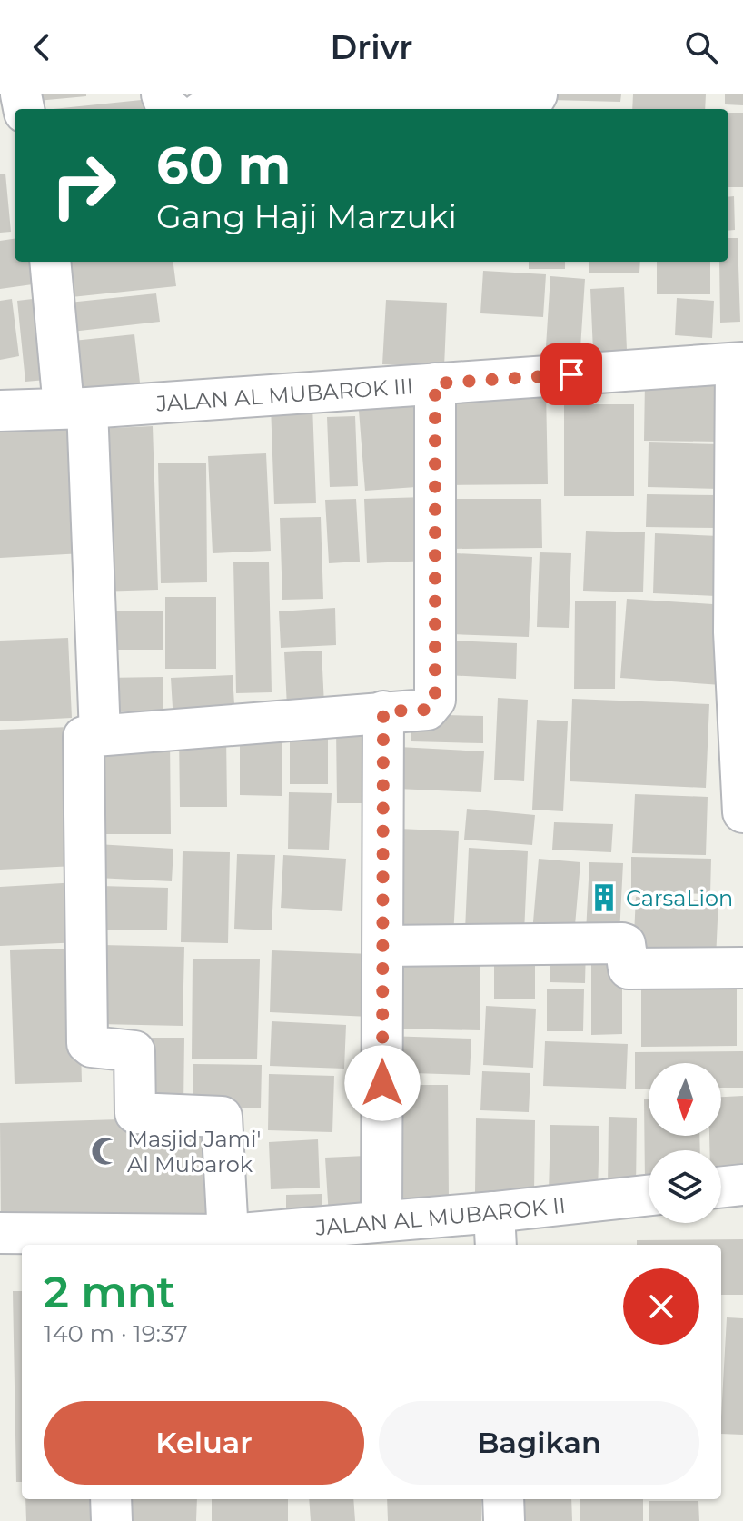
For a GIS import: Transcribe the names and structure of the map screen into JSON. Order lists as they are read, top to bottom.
{
  "streets": {
    "street": ["JALAN AL MUBAROK III", "JALAN AL MUBAROK II"]
  },
  "places": {
    "building": ["CarsaLion"],
    "mosque": ["Masjid Jami' Al Mubarok"]
  },
  "north": "bottom",
  "page": {
    "header": "Drivr",
    "turn": ["60 m", "Gang Haji Marzuki"],
    "heading": ["2 mnt", "140 m · 19:37"],
    "buttons": ["Keluar", "Bagikan"]
  }
}
